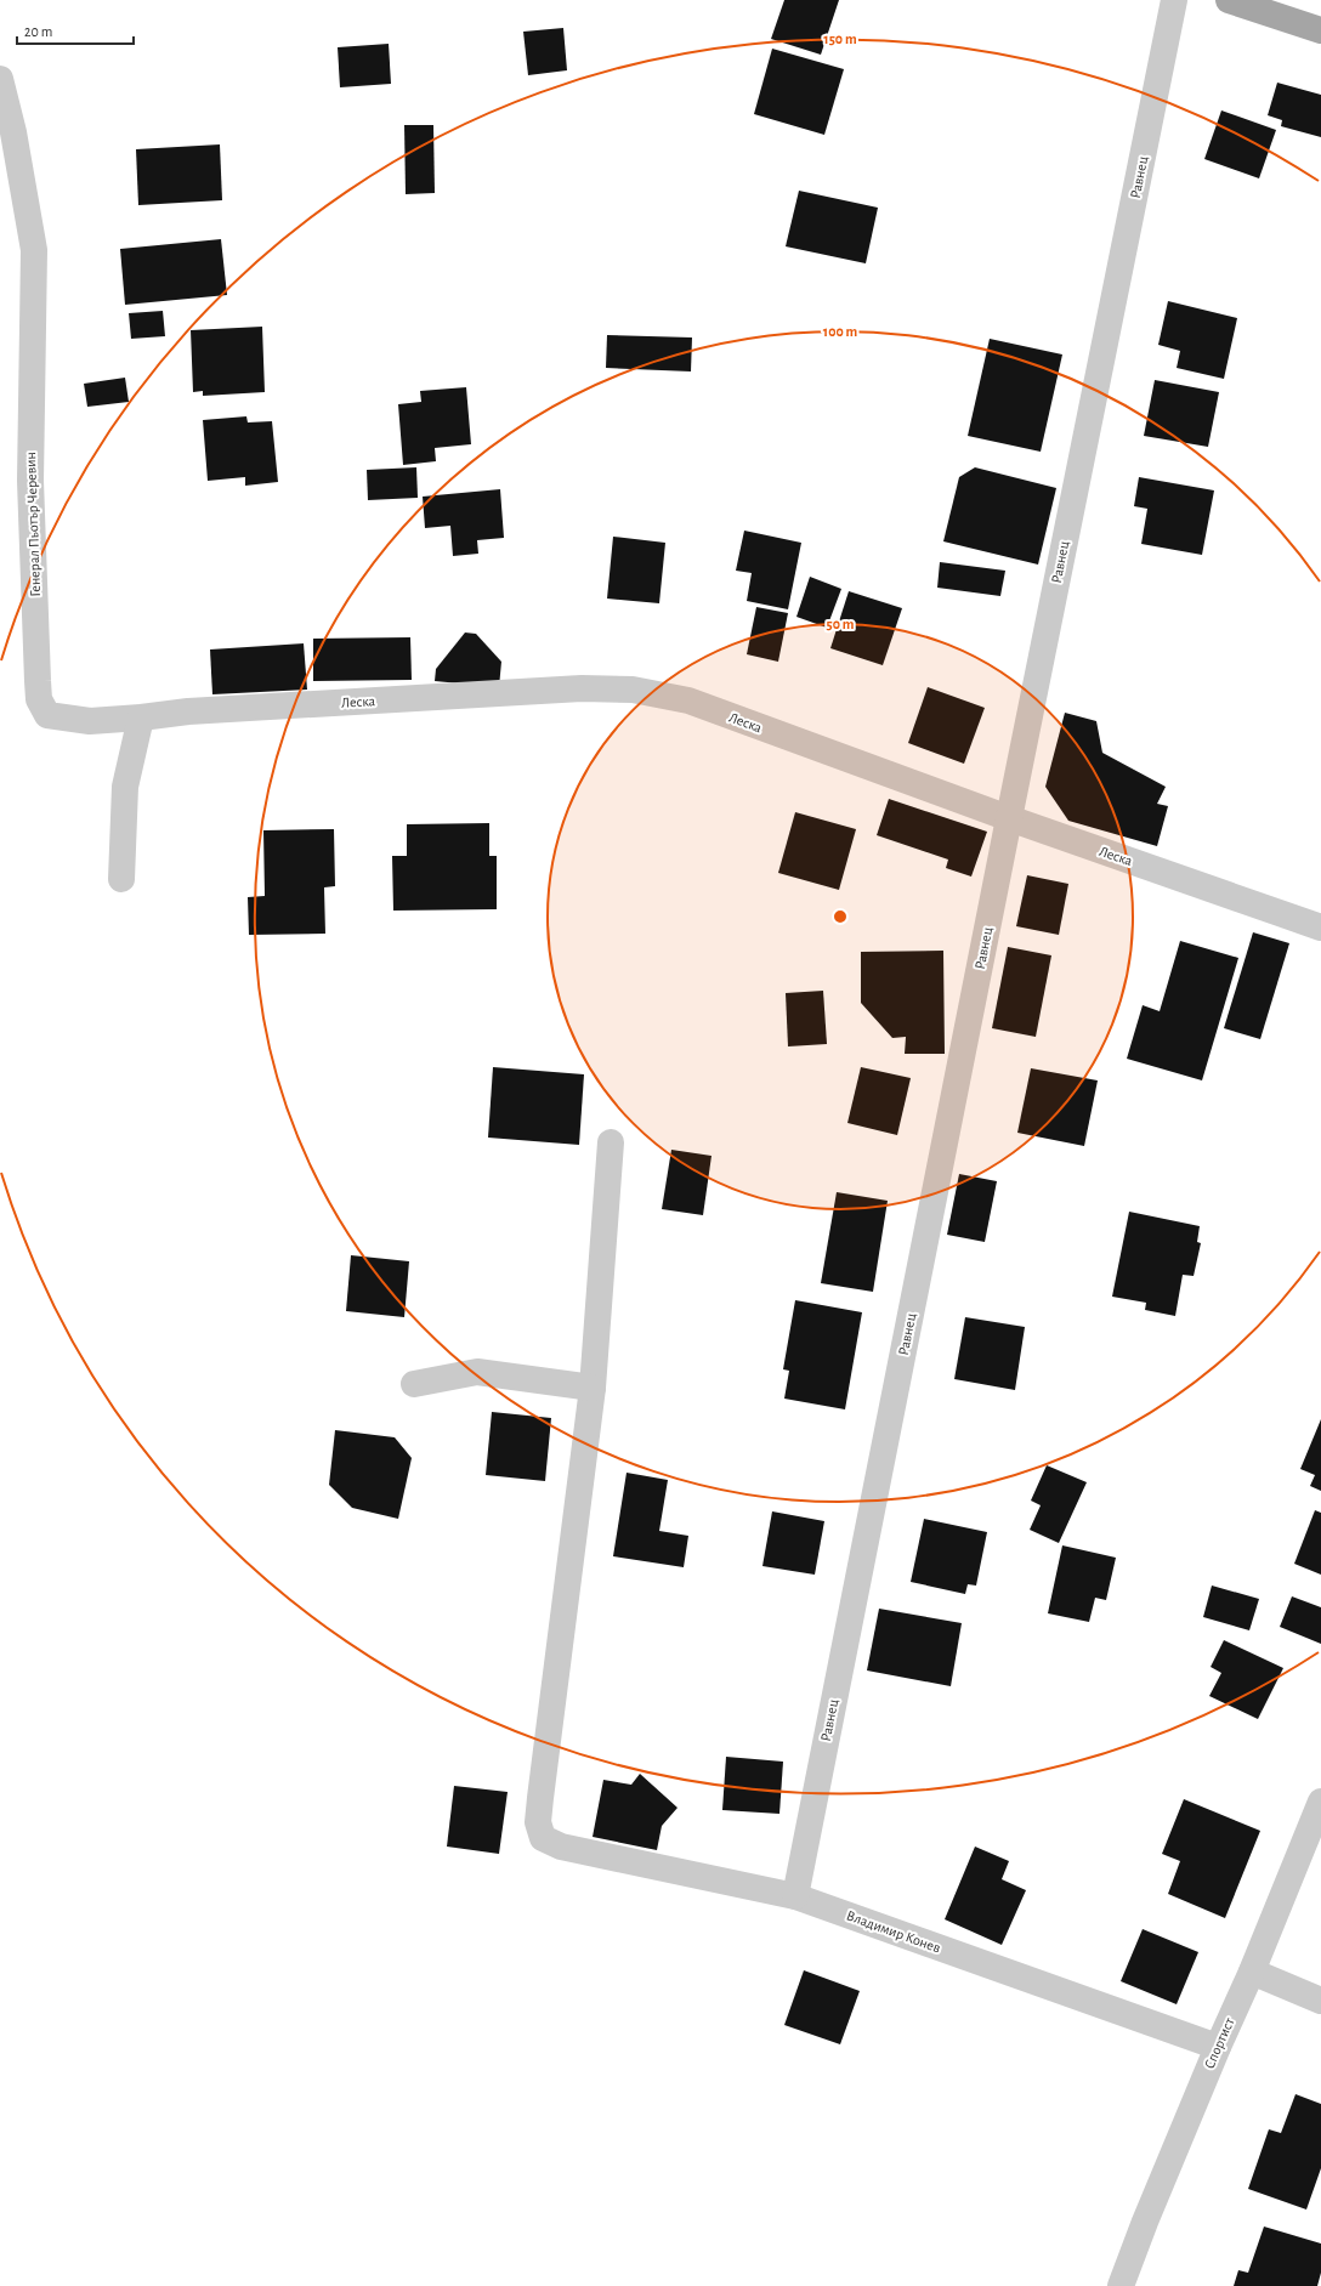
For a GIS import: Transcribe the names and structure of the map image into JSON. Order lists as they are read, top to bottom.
{
  "streets": {
    "street": [
      "Равнец",
      "Генерал Пьотър Черевин",
      "Леска",
      "Владимир Конев",
      "Спортист"
    ]
  },
  "crossings": [
    ["Равнец", "Леска"],
    ["Равнец", "Владимир Конев"],
    ["Генерал Пьотър Черевин", "Леска"],
    ["Владимир Конев", "Спортист"]
  ],
  "scale_bar": "20 m",
  "rings": ["150 m", "100 m", "50 m"]
}
